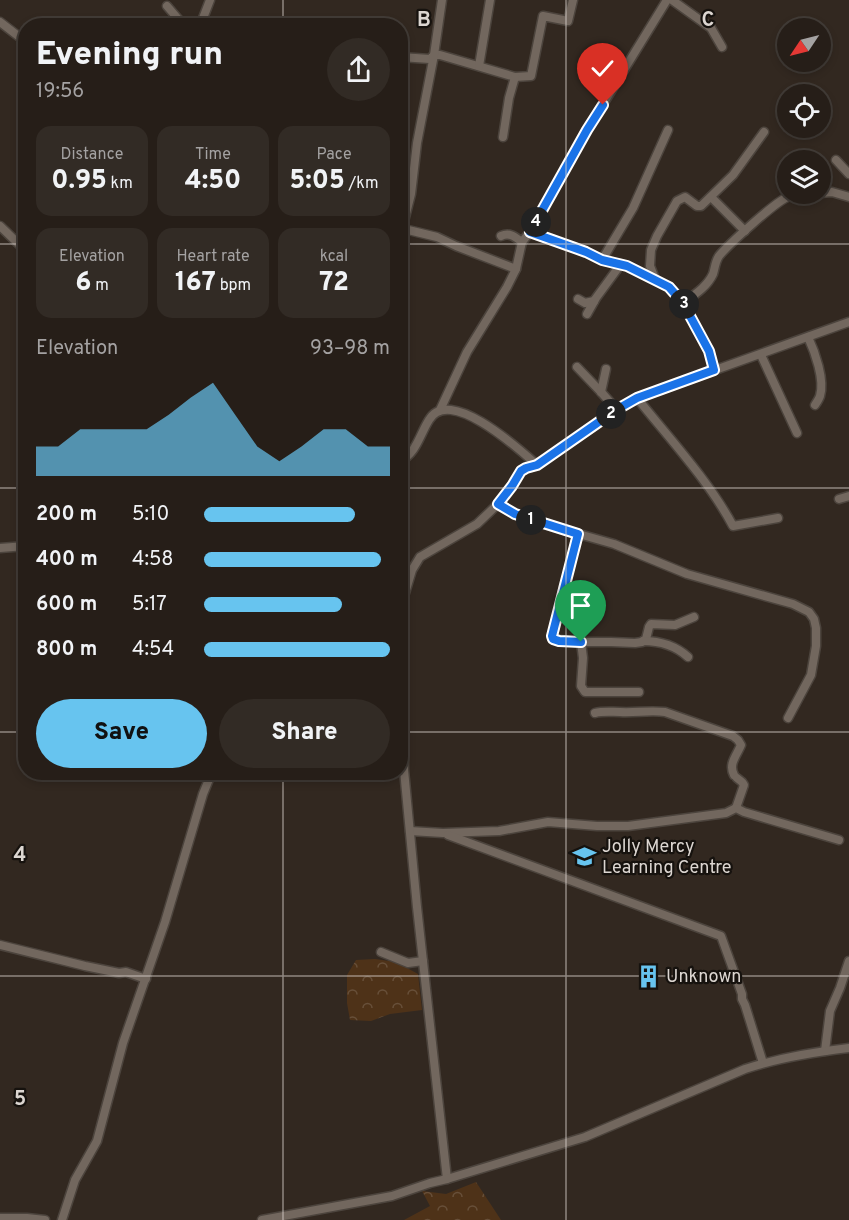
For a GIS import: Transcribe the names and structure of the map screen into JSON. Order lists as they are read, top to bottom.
{
  "places": {
    "school or university": ["Jolly Mercy Learning Centre"],
    "building": ["Unknown"]
  },
  "north": "bottom left",
  "page": {
    "heading": ["Evening run", "19:56"],
    "stats": [
      ["Distance", "0.95 km"],
      ["Time", "4:50"],
      ["Pace", "5:05 /km"],
      ["Elevation", "6 m"],
      ["Heart rate", "167 bpm"],
      ["kcal", "72"]
    ],
    "pins": [
      "4",
      "3",
      "2",
      "1"
    ],
    "chart": ["Elevation", "93–98 m"],
    "list": [
      {
        "name": "200 m",
        "note": "5:10"
      },
      {
        "name": "400 m",
        "note": "4:58"
      },
      {
        "name": "600 m",
        "note": "5:17"
      },
      {
        "name": "800 m",
        "note": "4:54"
      }
    ],
    "buttons": ["Save", "Share"]
  },
  "grid": {
    "columns": ["B", "C"],
    "rows": ["4", "5"]
  }
}
